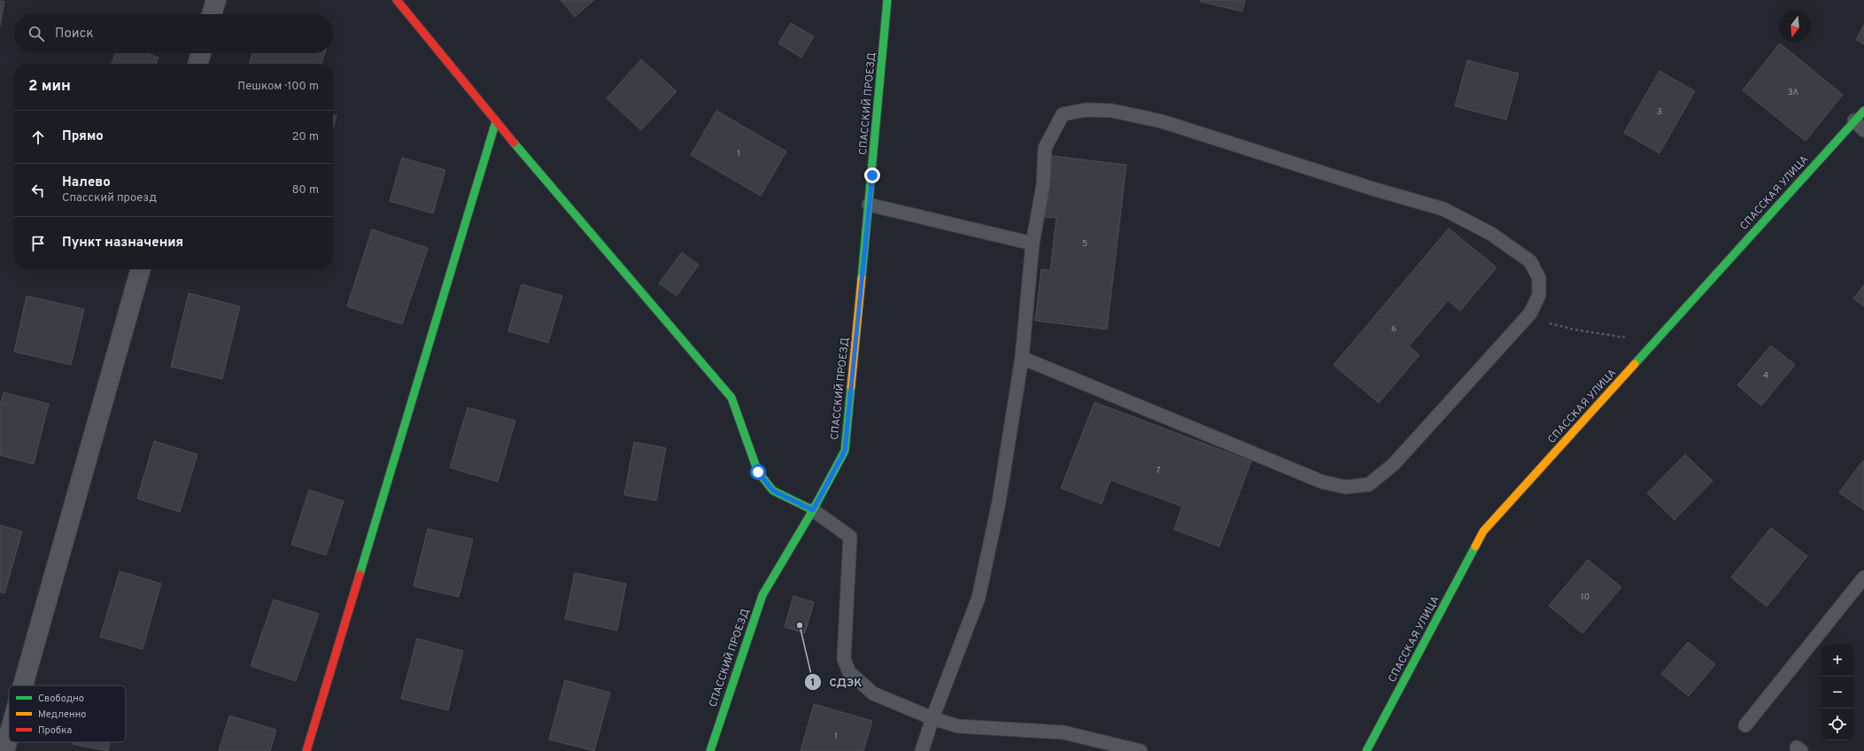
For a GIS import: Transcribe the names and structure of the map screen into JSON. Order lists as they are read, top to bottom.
{
  "streets": {
    "street": ["СПАССКИЙ ПРОЕЗД", "СПАССКАЯ УЛИЦА"]
  },
  "places": ["СДЭК"],
  "house_numbers": [
    "3А",
    "3",
    "1",
    "5",
    "6",
    "4",
    "7",
    "10",
    "1"
  ],
  "legend": ["Свободно", "Медленно", "Пробка"],
  "north": "bottom",
  "page": {
    "search": "Поиск",
    "heading": ["2 мин", "Пешком · 100 m"],
    "list": [
      ["Прямо", "20 m"],
      ["Налево", "Спасский проезд", "80 m"],
      "Пункт назначения"
    ],
    "map_buttons": ["+", "−"]
  }
}
